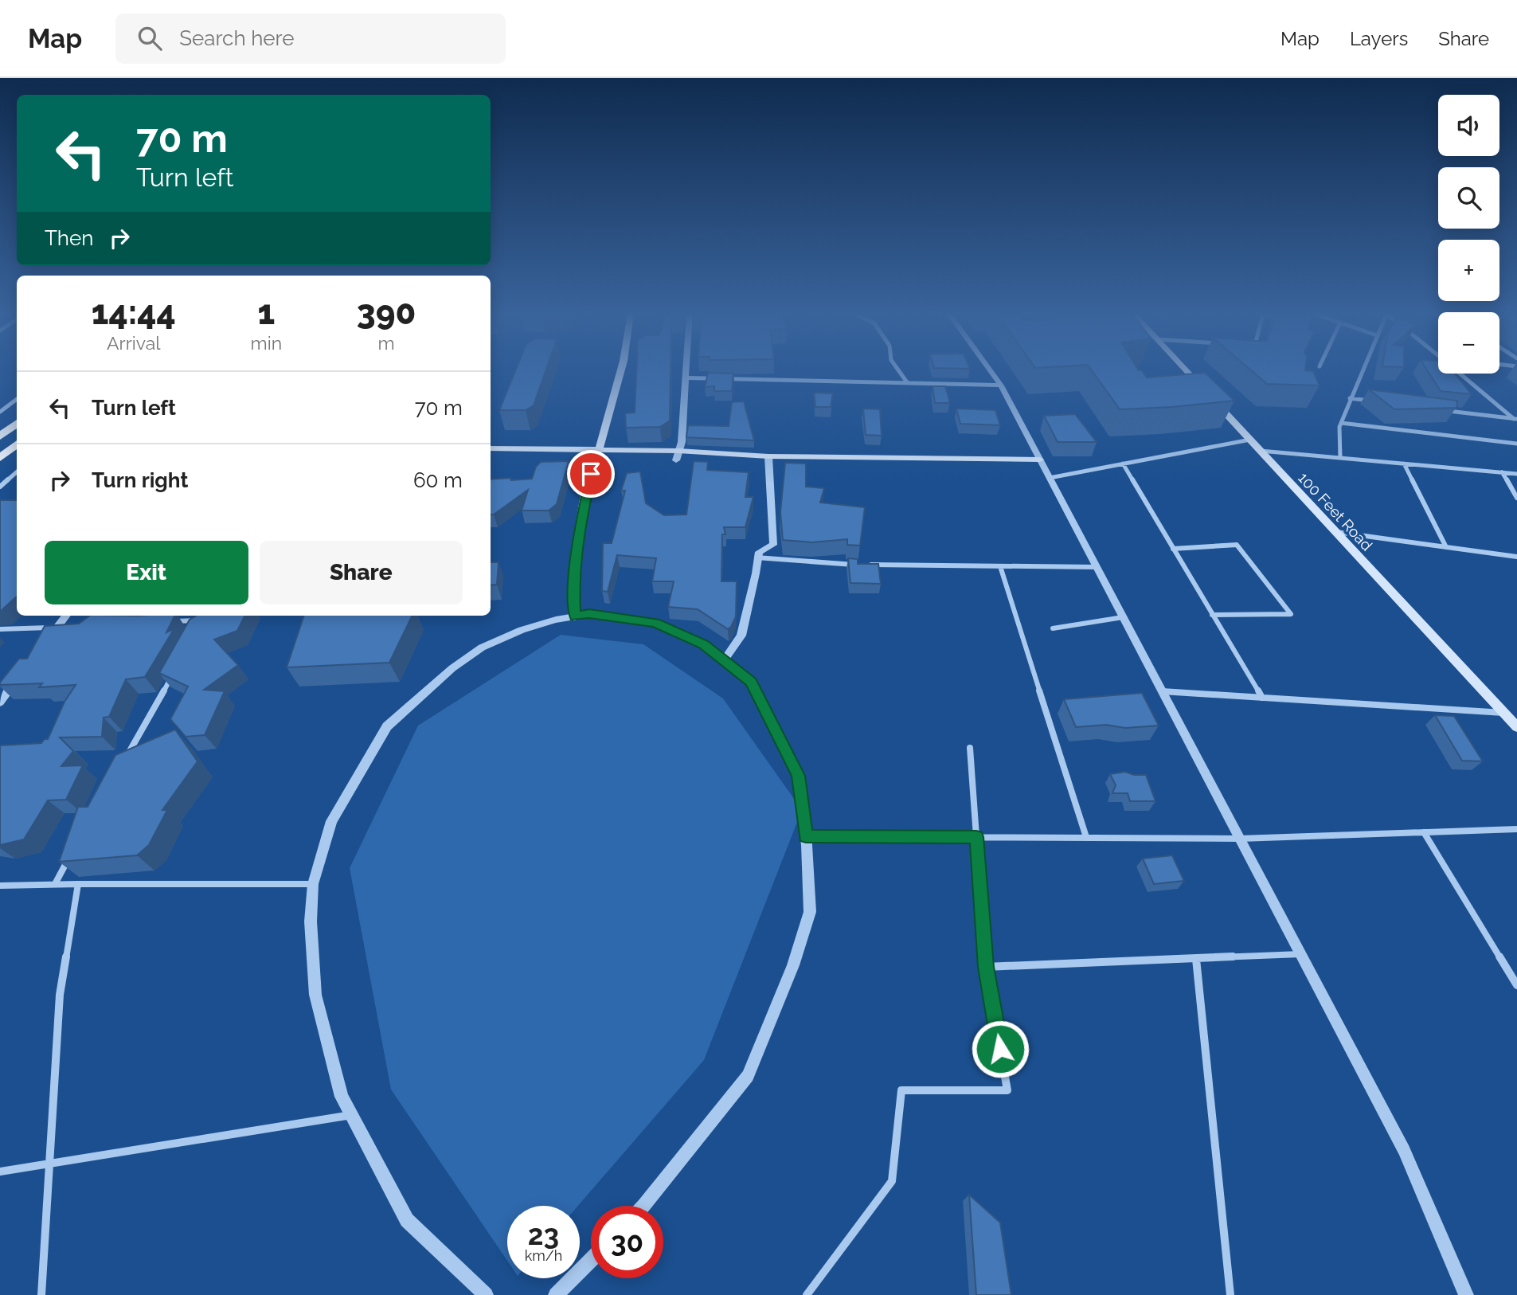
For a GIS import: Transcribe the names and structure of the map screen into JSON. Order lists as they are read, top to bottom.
{
  "streets": {
    "main road": ["100 Feet Road"]
  },
  "page": {
    "header": "Map",
    "search": "Search here",
    "nav": ["Map", "Layers", "Share"],
    "map_buttons": ["+", "−"],
    "turn": ["70 m", "Turn left"],
    "then": "Then",
    "eta": [
      "14:44",
      "Arrival",
      "1",
      "min",
      "390",
      "m"
    ],
    "list": [
      {
        "name": "Turn left",
        "value": "70 m"
      },
      {
        "name": "Turn right",
        "value": "60 m"
      }
    ],
    "buttons": ["Exit", "Share"],
    "speed": "23 km/h",
    "limit": "30"
  }
}
